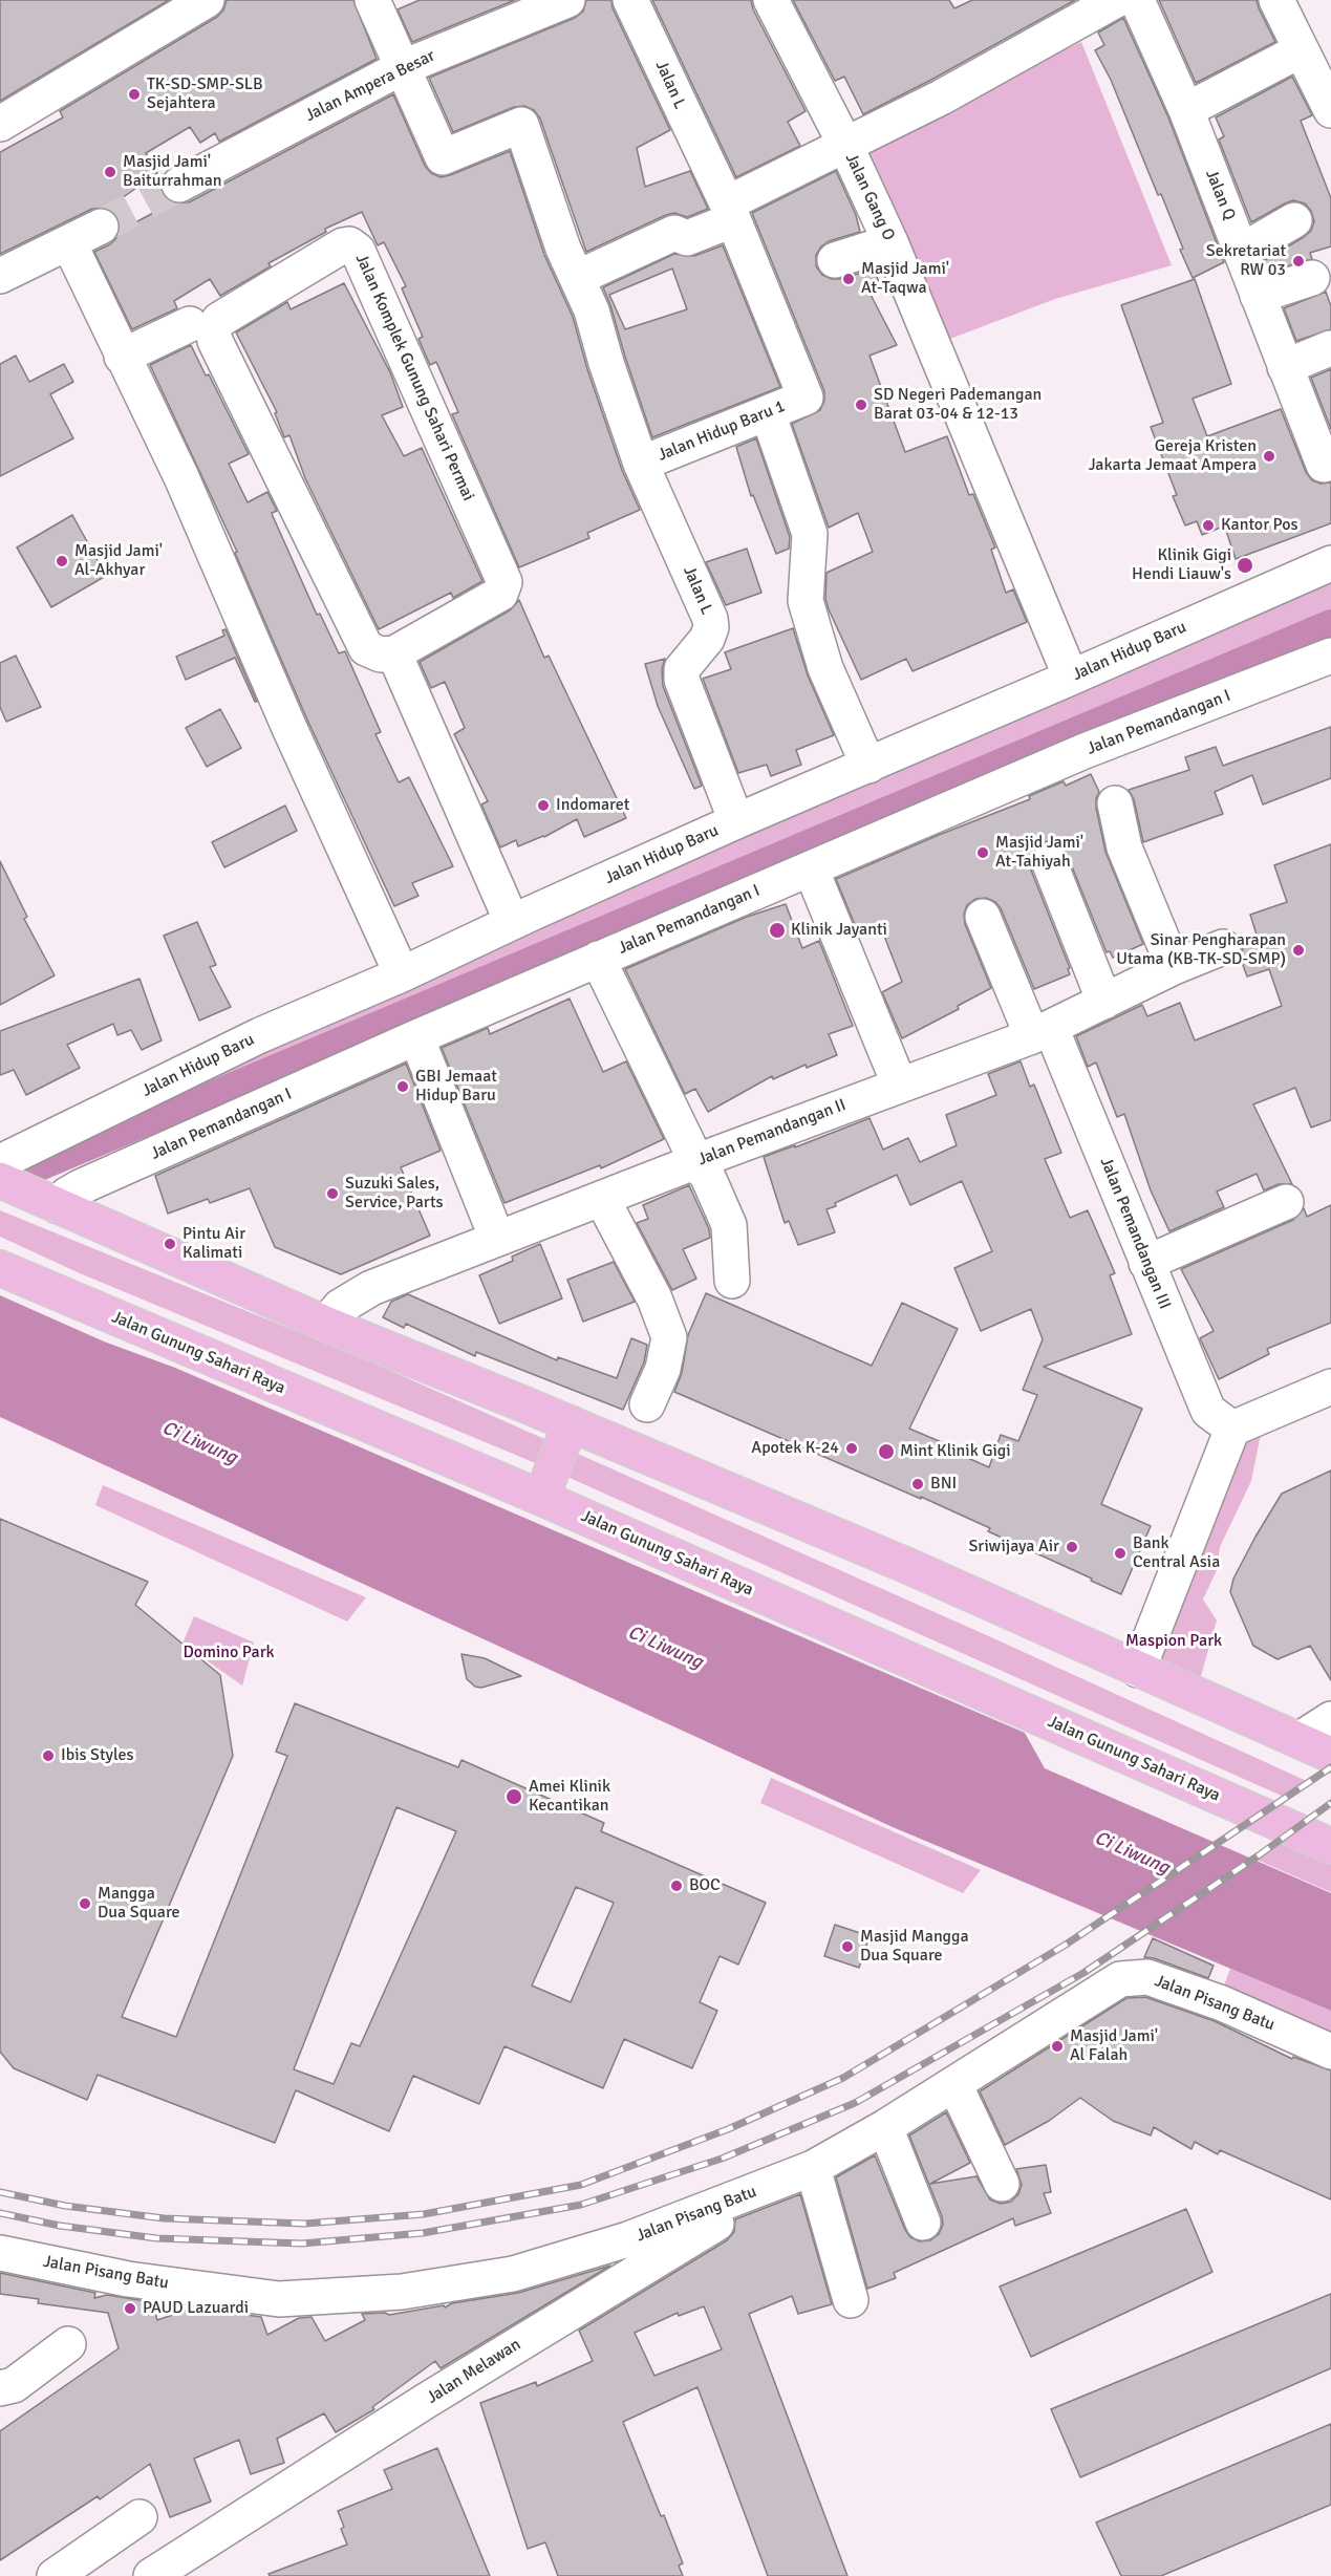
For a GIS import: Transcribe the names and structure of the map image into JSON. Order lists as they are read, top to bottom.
{
  "streets": {
    "main road": ["Jalan Gunung Sahari Raya"],
    "street": [
      "Jalan L",
      "Jalan Ampera Besar",
      "Jalan Q",
      "Jalan Gang O",
      "Jalan Komplek Gunung Sahari Permai",
      "Jalan Hidup Baru 1",
      "Jalan Hidup Baru",
      "Jalan Pemandangan I",
      "Jalan Pemandangan II",
      "Jalan Pemandangan III",
      "Jalan Pisang Batu",
      "Jalan Melawan"
    ]
  },
  "crossings": [
    ["Jalan L", "Jalan Hidup Baru 1"],
    ["Jalan L", "Jalan Hidup Baru"],
    ["Jalan Ampera Besar", "Jalan Hidup Baru 1"],
    ["Jalan Gang O", "Jalan Hidup Baru"],
    ["Jalan Pemandangan II", "Jalan Pemandangan III"],
    ["Jalan Pisang Batu", "Jalan Melawan"]
  ],
  "water": ["Ci Liwung"],
  "parks": ["Maspion Park", "Domino Park"],
  "places": [
    "TK-SD-SMP-SLB Sejahtera",
    "Masjid Jami' Baiturrahman",
    "Sekretariat RW 03",
    "Masjid Jami' At-Taqwa",
    "SD Negeri Pademangan Barat 03-04 & 12-13",
    "Gereja Kristen Jakarta Jemaat Ampera",
    "Kantor Pos",
    "Masjid Jami' Al-Akhyar",
    "Klinik Gigi Hendi Liauw's",
    "Indomaret",
    "Masjid Jami' At-Tahiyah",
    "Klinik Jayanti",
    "Sinar Pengharapan Utama (KB-TK-SD-SMP)",
    "GBI Jemaat Hidup Baru",
    "Suzuki Sales, Service, Parts",
    "Pintu Air Kalimati",
    "Apotek K-24",
    "Mint Klinik Gigi",
    "BNI",
    "Sriwijaya Air",
    "Bank Central Asia",
    "Ibis Styles",
    "Amei Klinik Kecantikan",
    "BOC",
    "Mangga Dua Square",
    "Masjid Mangga Dua Square",
    "Masjid Jami' Al Falah",
    "PAUD Lazuardi"
  ]
}
